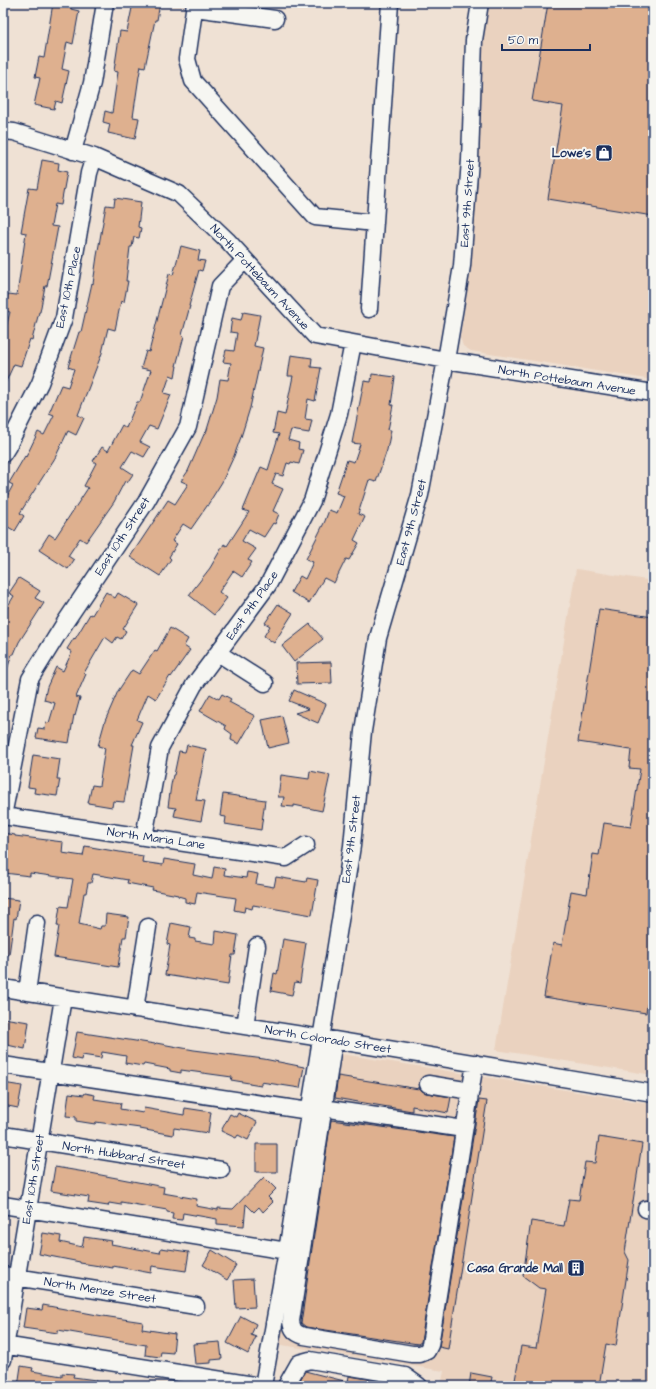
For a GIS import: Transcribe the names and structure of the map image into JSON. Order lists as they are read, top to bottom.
{
  "streets": {
    "street": [
      "East 9th Street",
      "North Pottebaum Avenue",
      "East 10th Place",
      "East 10th Street",
      "East 9th Place",
      "North Maria Lane",
      "North Colorado Street",
      "North Hubbard Street",
      "North Menze Street"
    ]
  },
  "crossings": [
    ["East 9th Street", "North Pottebaum Avenue"],
    ["East 9th Street", "North Colorado Street"],
    ["North Pottebaum Avenue", "East 10th Place"],
    ["North Pottebaum Avenue", "East 10th Street"],
    ["North Pottebaum Avenue", "East 9th Place"],
    ["East 10th Street", "North Maria Lane"],
    ["East 10th Street", "North Colorado Street"],
    ["East 10th Street", "North Hubbard Street"],
    ["East 10th Street", "North Menze Street"],
    ["East 9th Place", "North Maria Lane"]
  ],
  "places": {
    "shop": ["Lowe's"],
    "building": ["Casa Grande Mall"]
  },
  "scale_bar": "50 m"
}
